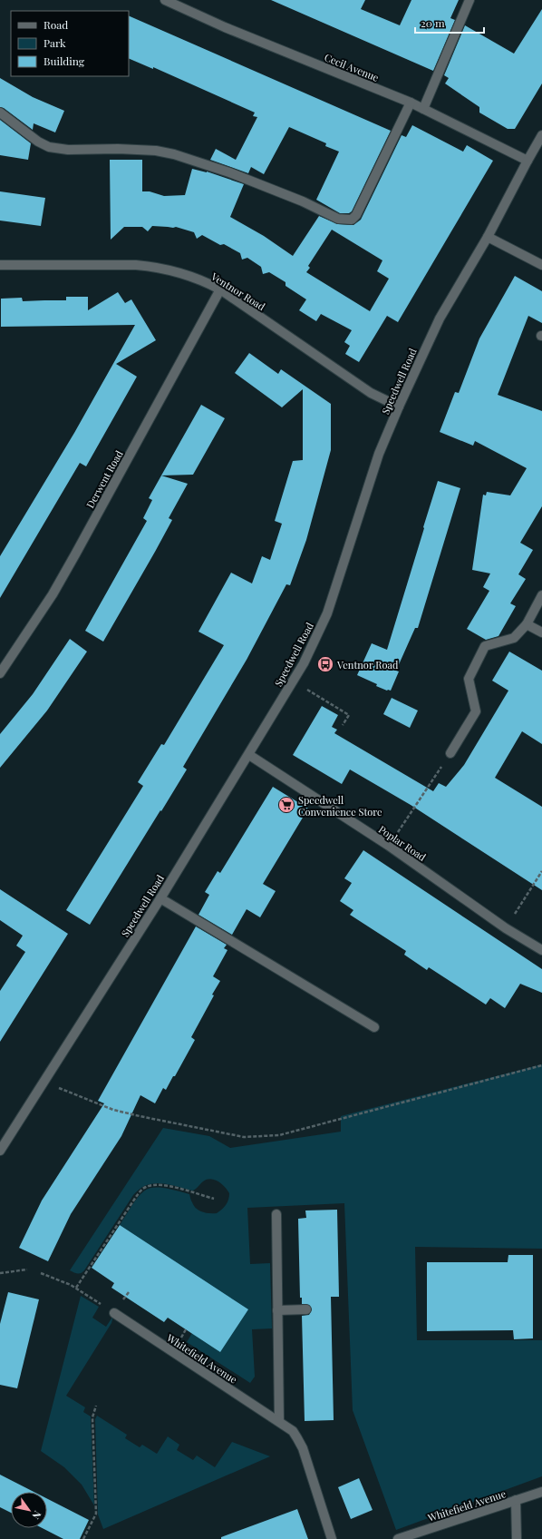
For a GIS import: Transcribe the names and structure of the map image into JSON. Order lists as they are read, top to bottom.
{
  "streets": {
    "street": [
      "Cecil Avenue",
      "Ventnor Road",
      "Speedwell Road",
      "Derwent Road",
      "Poplar Road",
      "Whitefield Avenue"
    ]
  },
  "crossings": [
    ["Cecil Avenue", "Speedwell Road"],
    ["Ventnor Road", "Speedwell Road"],
    ["Ventnor Road", "Derwent Road"],
    ["Speedwell Road", "Poplar Road"]
  ],
  "places": {
    "bus stop": ["Ventnor Road"],
    "supermarket": ["Speedwell Convenience Store"]
  },
  "legend": ["Road", "Park", "Building"],
  "scale_bar": "20 m",
  "north": "bottom right"
}
